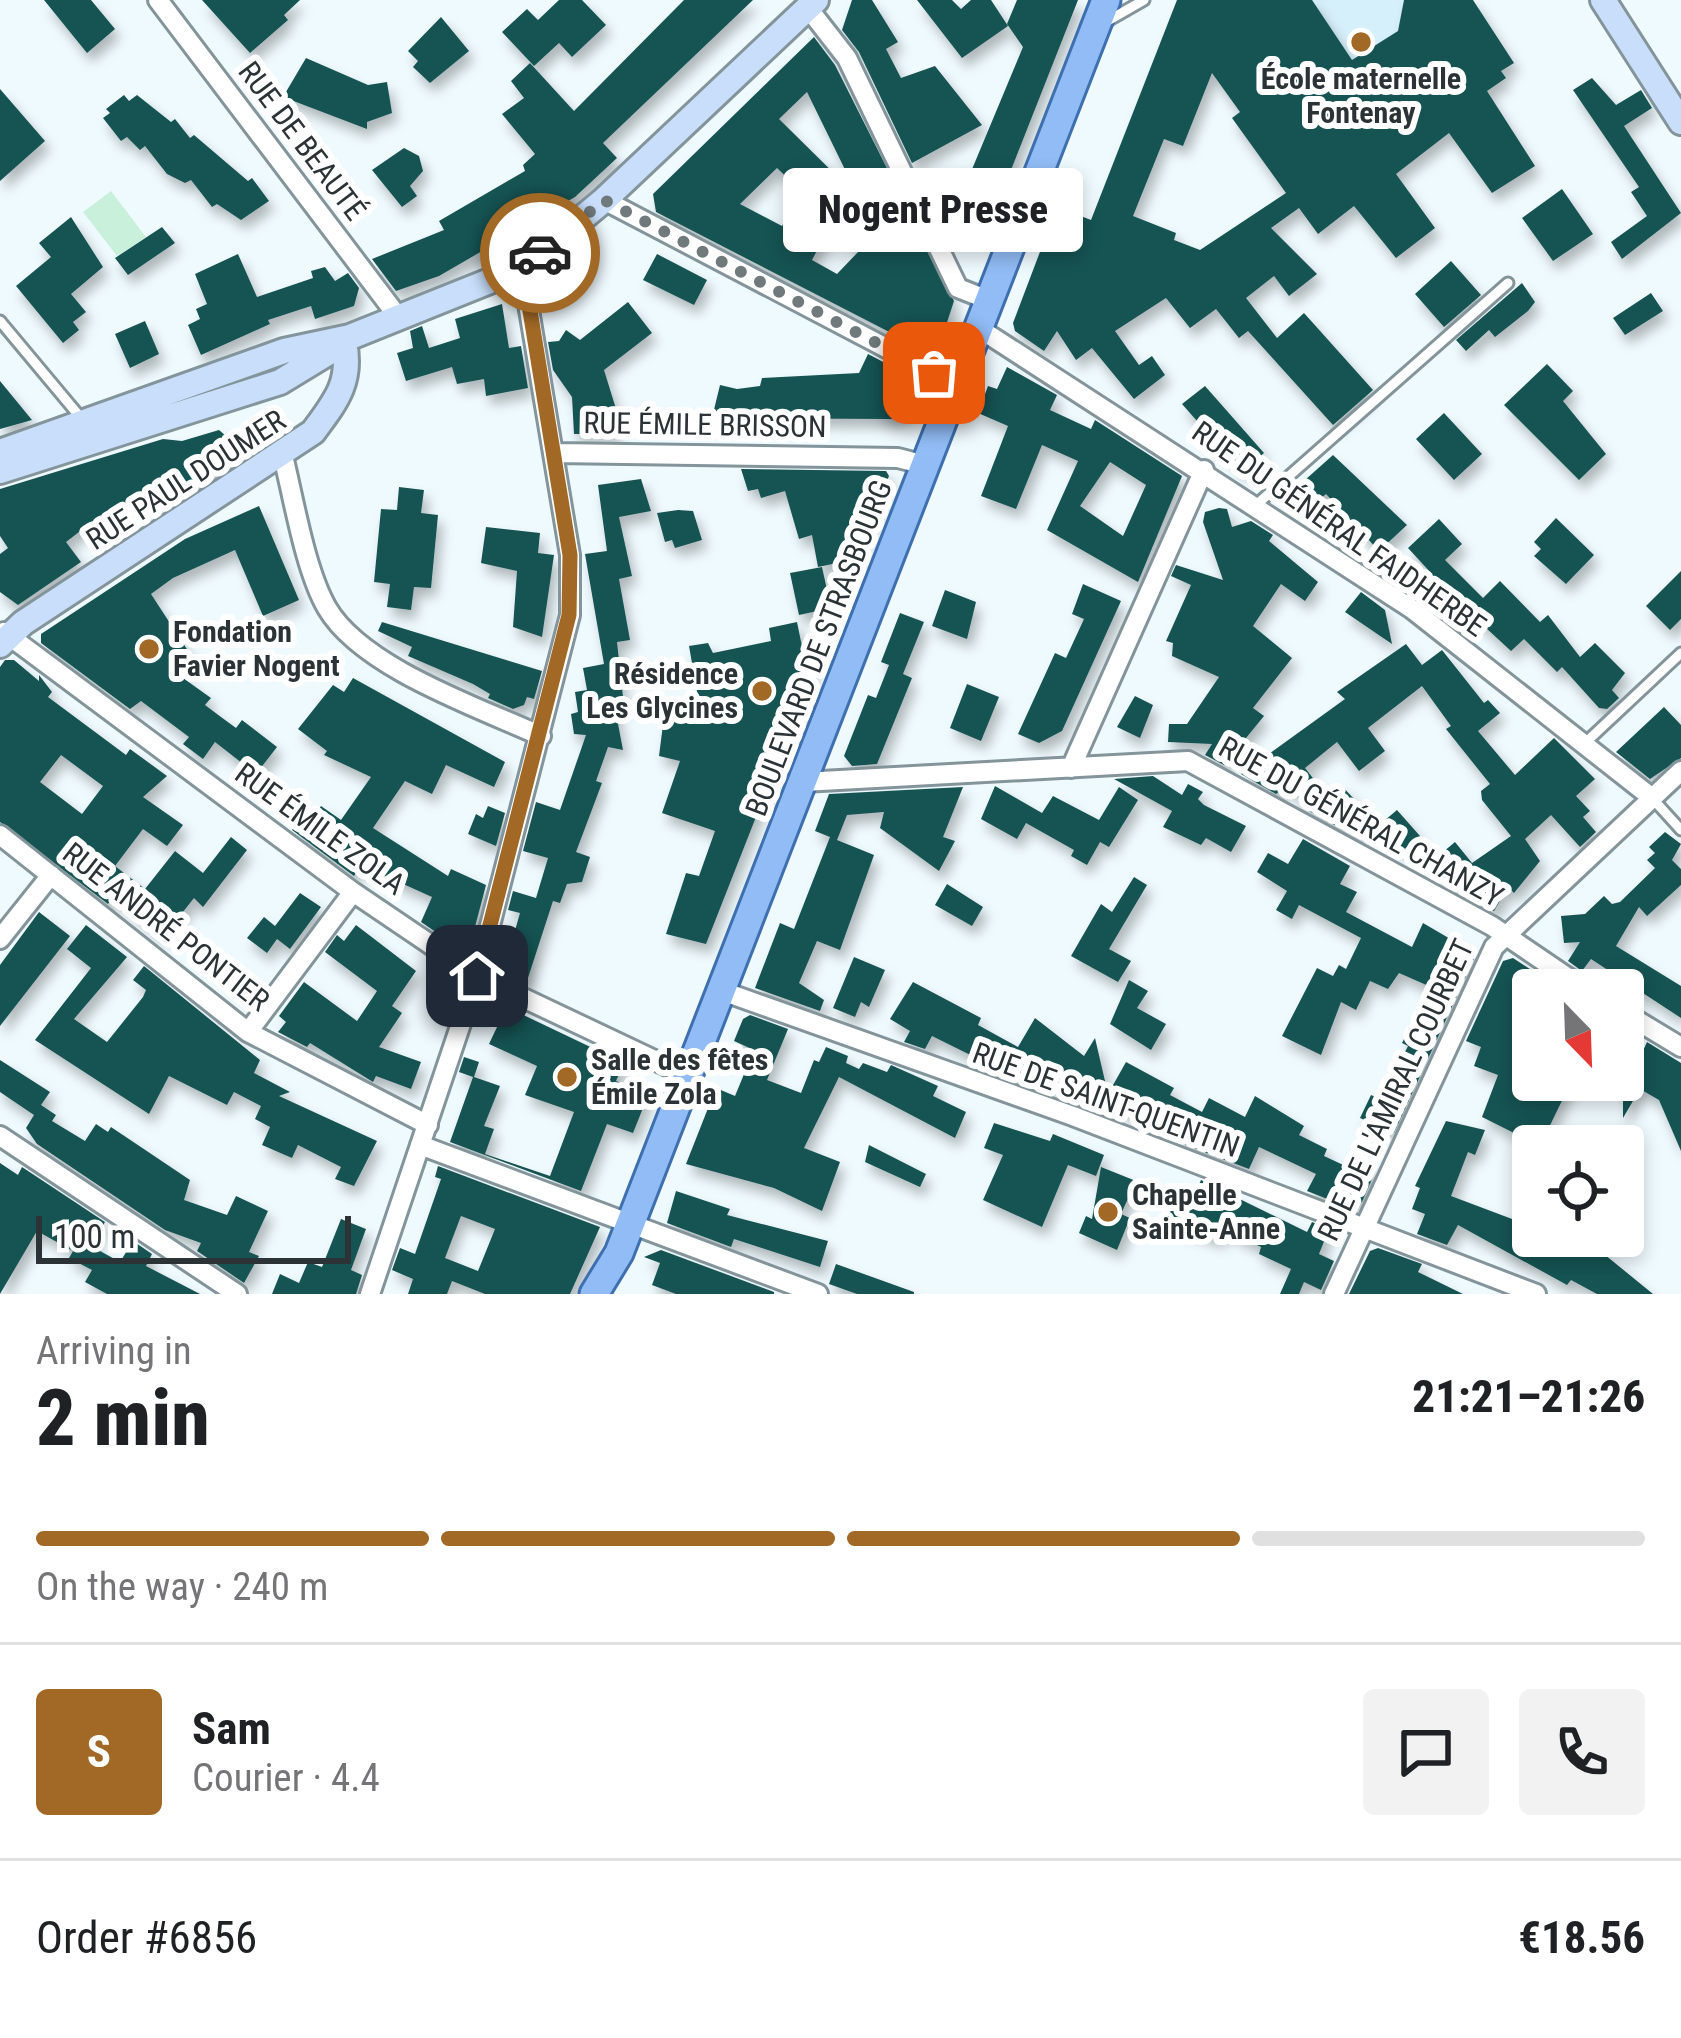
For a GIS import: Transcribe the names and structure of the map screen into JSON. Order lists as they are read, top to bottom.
{
  "streets": {
    "main road": ["RUE PAUL DOUMER", "BOULEVARD DE STRASBOURG"],
    "street": [
      "RUE DE BEAUTÉ",
      "RUE ÉMILE BRISSON",
      "RUE DU GÉNÉRAL FAIDHERBE",
      "RUE DU GÉNÉRAL CHANZY",
      "RUE ÉMILE ZOLA",
      "RUE ANDRÉ PONTIER",
      "RUE DE L'AMIRAL COURBET",
      "RUE DE SAINT-QUENTIN"
    ]
  },
  "crossings": [
    ["RUE ÉMILE BRISSON", "BOULEVARD DE STRASBOURG"],
    ["RUE PAUL DOUMER", "RUE ÉMILE ZOLA"],
    ["RUE DU GÉNÉRAL FAIDHERBE", "BOULEVARD DE STRASBOURG"],
    ["RUE DU GÉNÉRAL FAIDHERBE", "RUE DE L'AMIRAL COURBET"],
    ["BOULEVARD DE STRASBOURG", "RUE DU GÉNÉRAL CHANZY"],
    ["BOULEVARD DE STRASBOURG", "RUE ÉMILE ZOLA"],
    ["BOULEVARD DE STRASBOURG", "RUE DE SAINT-QUENTIN"],
    ["RUE DU GÉNÉRAL CHANZY", "RUE DE L'AMIRAL COURBET"],
    ["RUE DE L'AMIRAL COURBET", "RUE DE SAINT-QUENTIN"]
  ],
  "places": [
    "École maternelle Fontenay",
    "Nogent Presse",
    "Fondation Favier Nogent",
    "Résidence Les Glycines",
    "Salle des fêtes Émile Zola",
    "Chapelle Sainte-Anne"
  ],
  "scale_bar": "100 m",
  "north": "bottom right",
  "page": {
    "bubble": "Nogent Presse",
    "scale": "100 m",
    "heading": ["2 min", "Arriving in", "21:21–21:26"],
    "panel": [
      "Sam",
      "Courier · 4.4",
      "Order #6856",
      "€18.56"
    ],
    "bar": "On the way · 240 m",
    "round": "S"
  }
}
